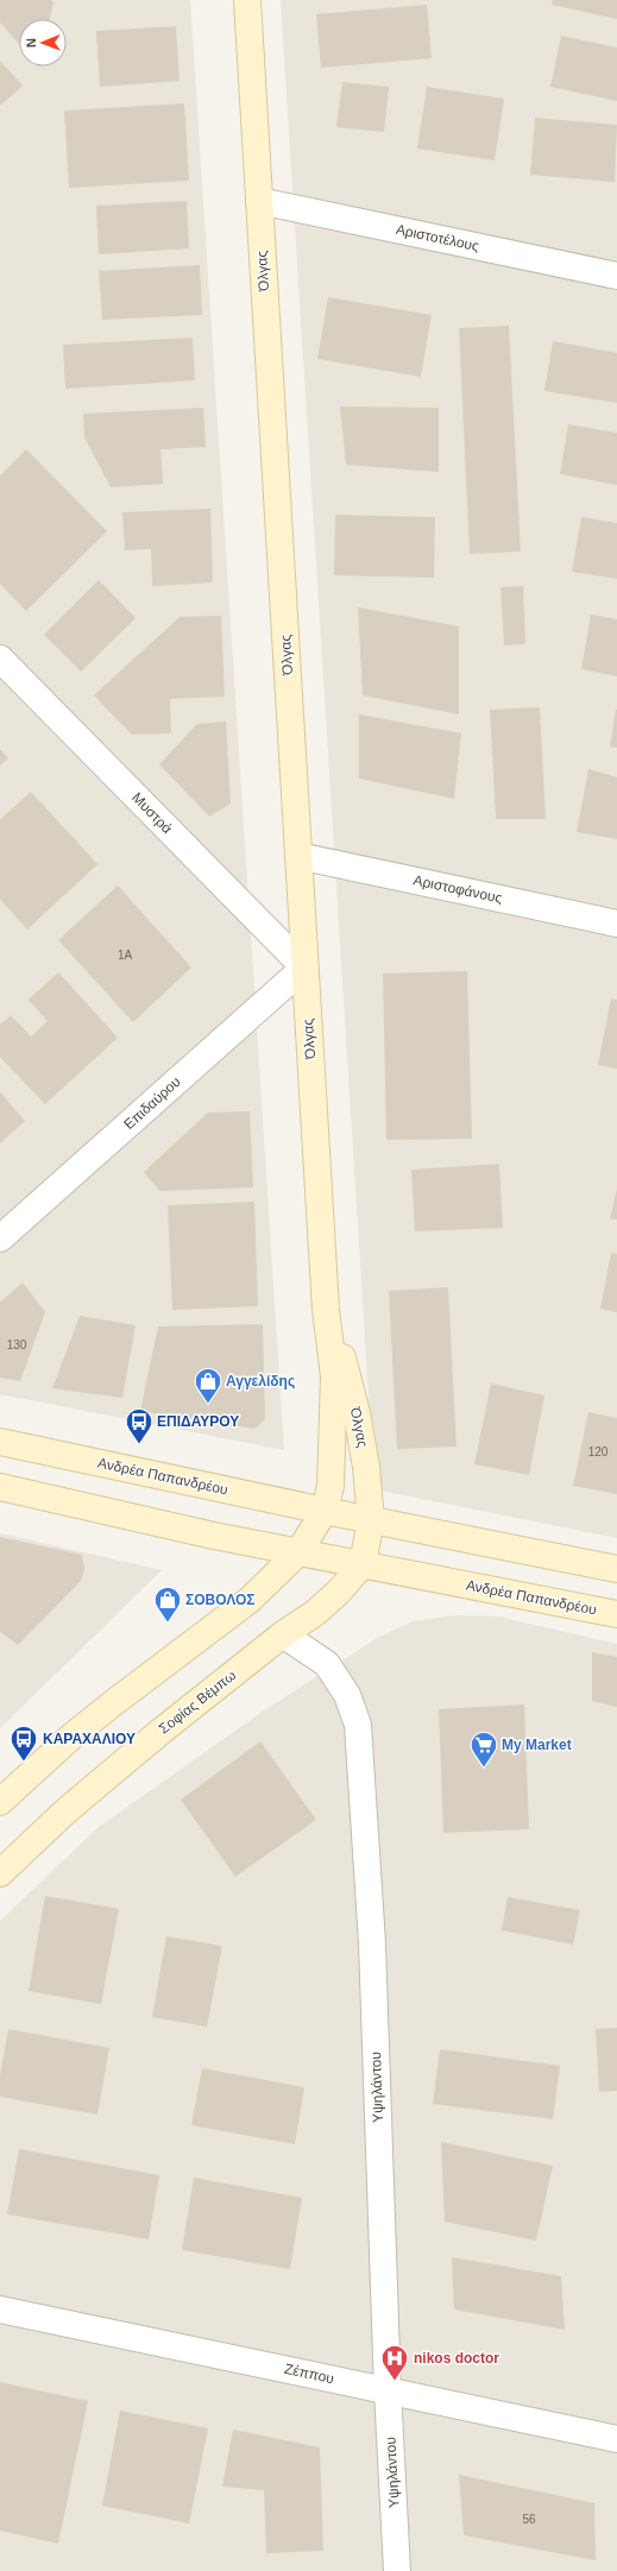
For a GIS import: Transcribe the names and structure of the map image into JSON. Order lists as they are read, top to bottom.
{
  "streets": {
    "main road": ["Όλγας", "Ανδρέα Παπανδρέου", "Σοφίας Βέμπω"],
    "street": [
      "Αριστοτέλους",
      "Μυστρά",
      "Αριστοφάνους",
      "Επιδαύρου",
      "Υψηλάντου",
      "Ζέππου"
    ]
  },
  "crossings": [
    ["Αριστοτέλους", "Όλγας"],
    ["Όλγας", "Μυστρά"],
    ["Όλγας", "Αριστοφάνους"],
    ["Όλγας", "Επιδαύρου"],
    ["Όλγας", "Ανδρέα Παπανδρέου"],
    ["Μυστρά", "Επιδαύρου"],
    ["Ανδρέα Παπανδρέου", "Σοφίας Βέμπω"],
    ["Σοφίας Βέμπω", "Υψηλάντου"],
    ["Υψηλάντου", "Ζέππου"]
  ],
  "places": {
    "shop": ["Αγγελίδης", "ΣΟΒΟΛΟΣ"],
    "bus stop": ["ΕΠΙΔΑΥΡΟΥ", "ΚΑΡΑΧΑΛΙΟΥ"],
    "supermarket": ["My Market"],
    "hospital": ["nikos doctor"]
  },
  "house_numbers": [
    "1Α",
    "130",
    "120",
    "56"
  ],
  "north": "left"
}
